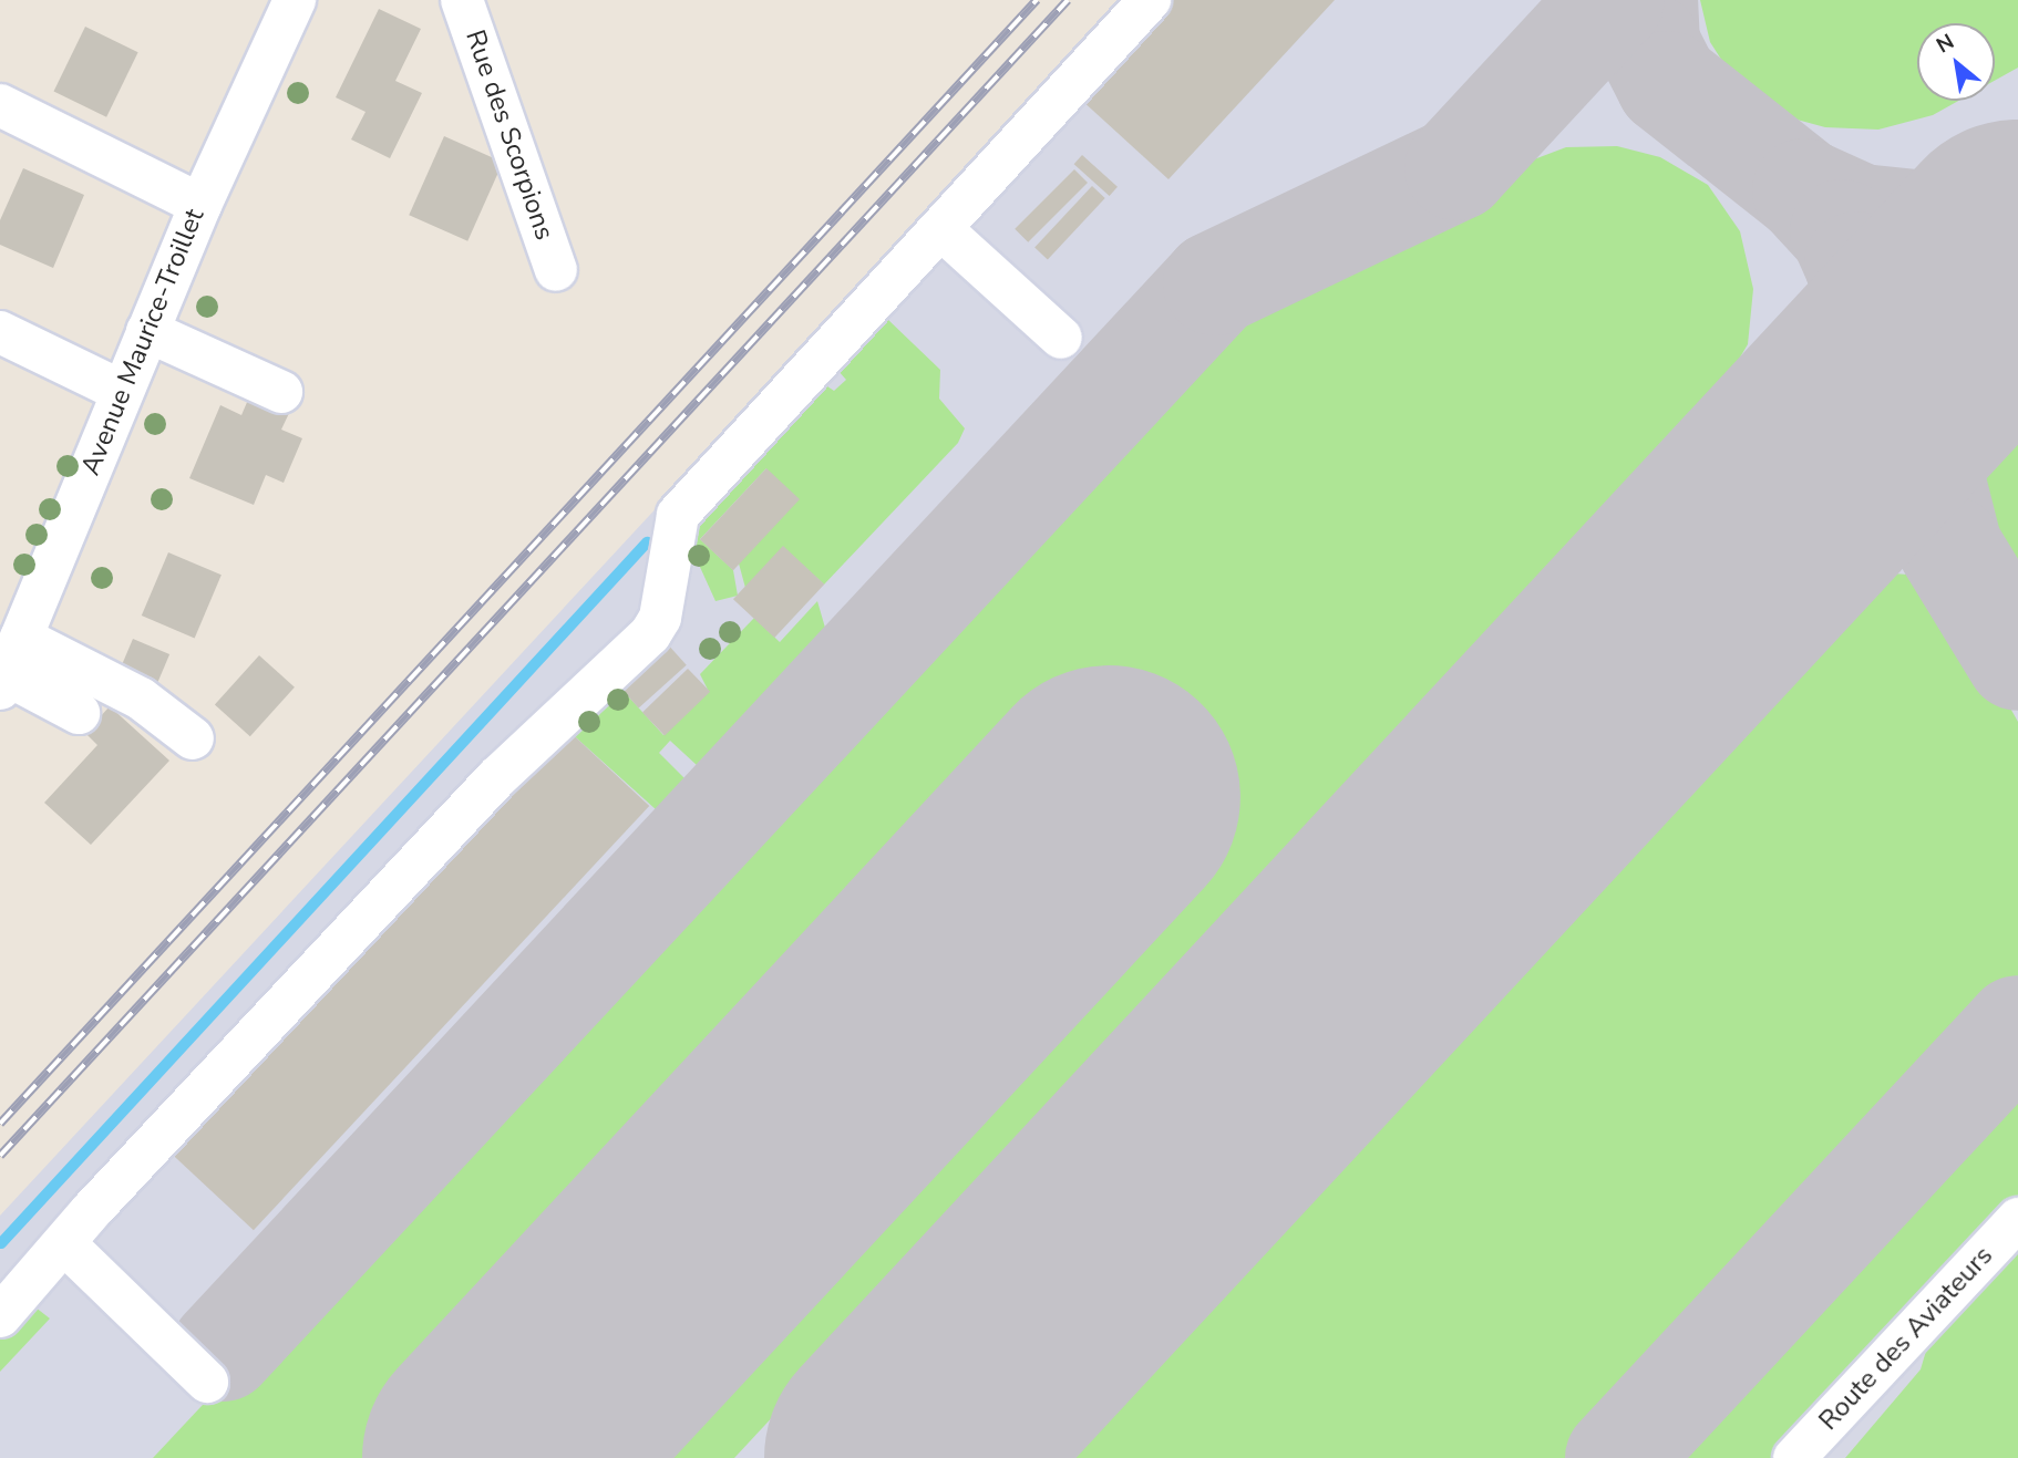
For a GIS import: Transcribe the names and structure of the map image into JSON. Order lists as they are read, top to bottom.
{
  "streets": {
    "street": ["Rue des Scorpions", "Avenue Maurice-Troillet", "Route des Aviateurs"]
  },
  "north": "top left"
}
